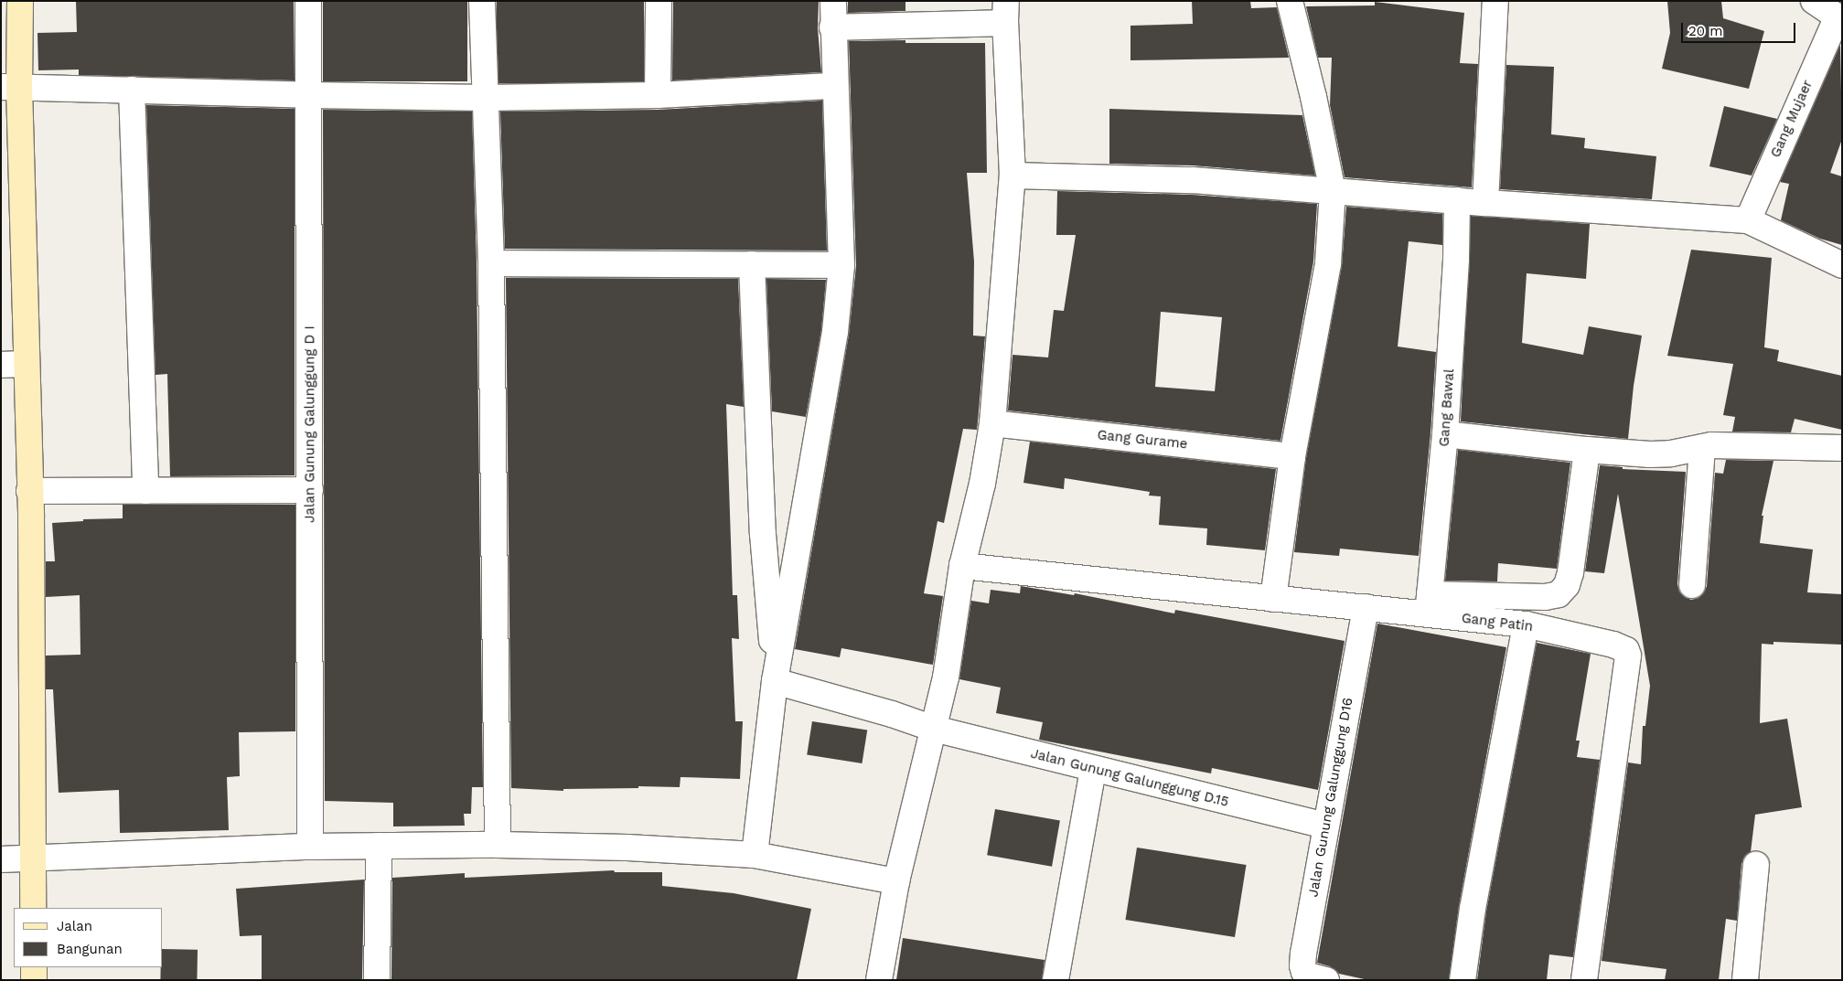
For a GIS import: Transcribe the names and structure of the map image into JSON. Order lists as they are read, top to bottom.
{
  "streets": {
    "street": [
      "Gang Mujaer",
      "Gang Bawal",
      "Jalan Gunung Galunggung D I",
      "Gang Gurame",
      "Gang Patin",
      "Jalan Gunung Galunggung D.15",
      "Jalan Gunung Galunggung D16"
    ]
  },
  "crossings": [
    ["Gang Bawal", "Gang Patin"],
    ["Gang Patin", "Jalan Gunung Galunggung D16"],
    ["Jalan Gunung Galunggung D.15", "Jalan Gunung Galunggung D16"]
  ],
  "legend": ["Jalan", "Bangunan"],
  "scale_bar": "20 m"
}
